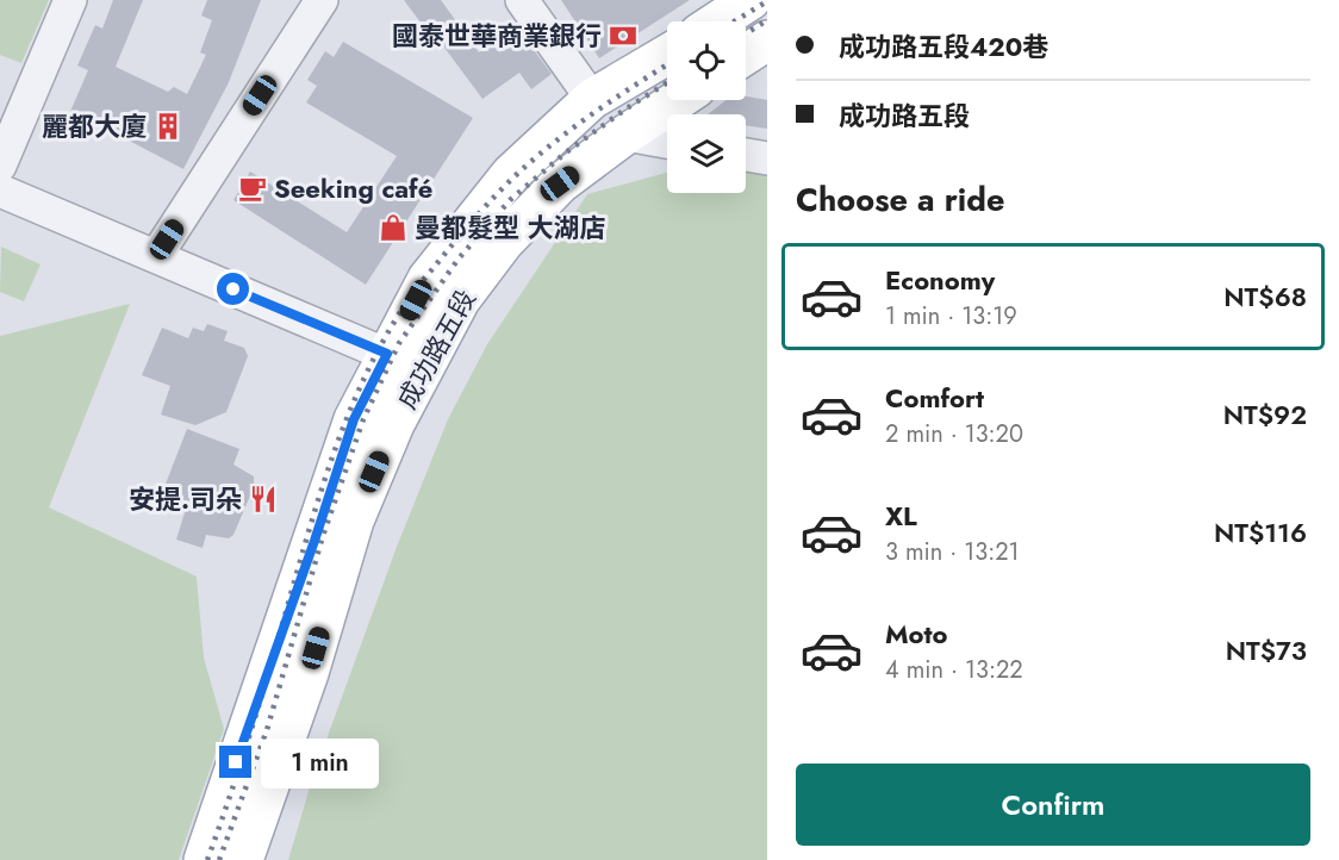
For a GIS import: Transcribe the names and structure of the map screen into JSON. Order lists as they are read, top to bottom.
{
  "streets": {
    "main road": ["成功路五段"]
  },
  "places": {
    "bank": ["國泰世華商業銀行"],
    "building": ["麗都大廈"],
    "cafe": ["Seeking café"],
    "shop": ["曼都髮型 大湖店"],
    "restaurant": ["安提.司朵"]
  },
  "page": {
    "banner": ["成功路五段420巷", "成功路五段"],
    "heading": "Choose a ride",
    "list": [
      {
        "name": "Economy",
        "note": "1 min · 13:19",
        "value": "NT$68"
      },
      {
        "name": "Comfort",
        "note": "2 min · 13:20",
        "value": "NT$92"
      },
      {
        "name": "XL",
        "note": "3 min · 13:21",
        "value": "NT$116"
      },
      {
        "name": "Moto",
        "note": "4 min · 13:22",
        "value": "NT$73"
      }
    ],
    "bubble": "1 min",
    "buttons": "Confirm"
  }
}
